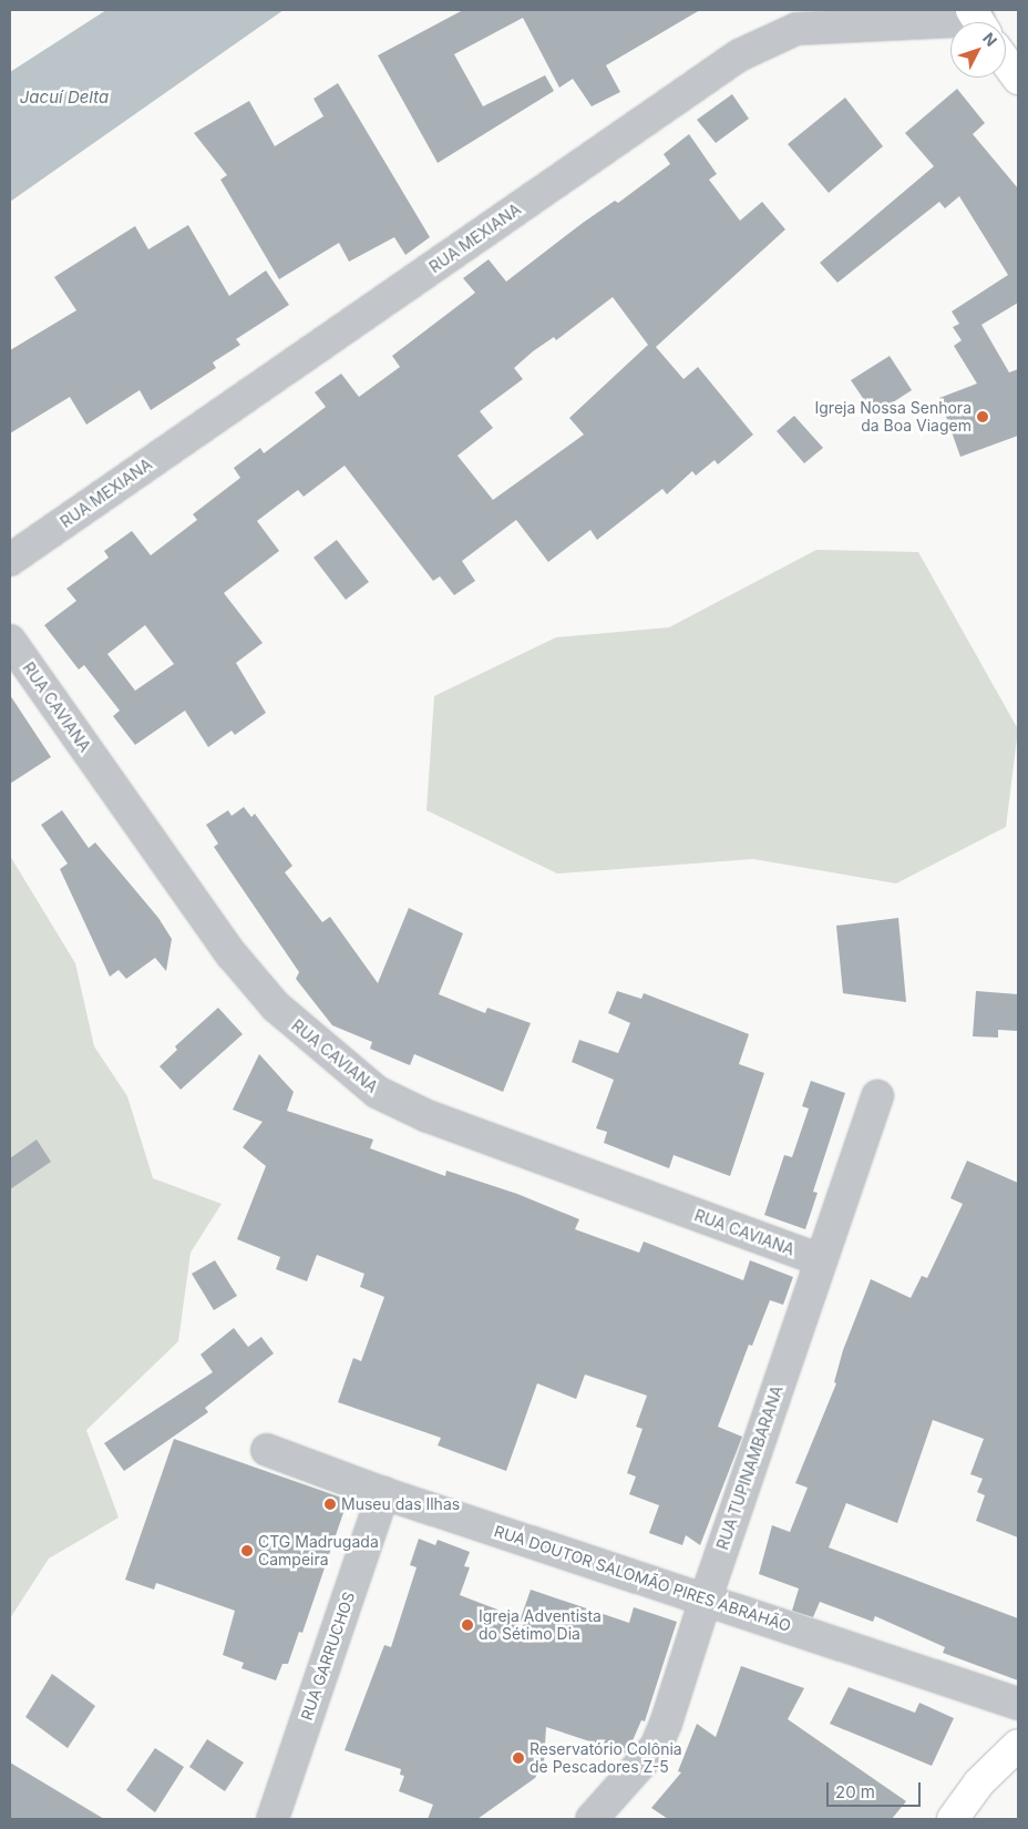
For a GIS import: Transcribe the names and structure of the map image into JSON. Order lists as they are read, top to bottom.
{
  "streets": {
    "street": [
      "RUA MEXIANA",
      "RUA CAVIANA",
      "RUA TUPINAMBARANA",
      "RUA DOUTOR SALOMÃO PIRES ABRAHÃO",
      "RUA GARRUCHOS"
    ]
  },
  "crossings": [
    ["RUA CAVIANA", "RUA TUPINAMBARANA"],
    ["RUA TUPINAMBARANA", "RUA DOUTOR SALOMÃO PIRES ABRAHÃO"],
    ["RUA DOUTOR SALOMÃO PIRES ABRAHÃO", "RUA GARRUCHOS"]
  ],
  "water": ["Jacuí Delta"],
  "places": [
    "Igreja Nossa Senhora da Boa Viagem",
    "Museu das Ilhas",
    "CTG Madrugada Campeira",
    "Igreja Adventista do Sétimo Dia",
    "Reservatório Colônia de Pescadores Z-5"
  ],
  "scale_bar": "20 m",
  "north": "top right"
}
